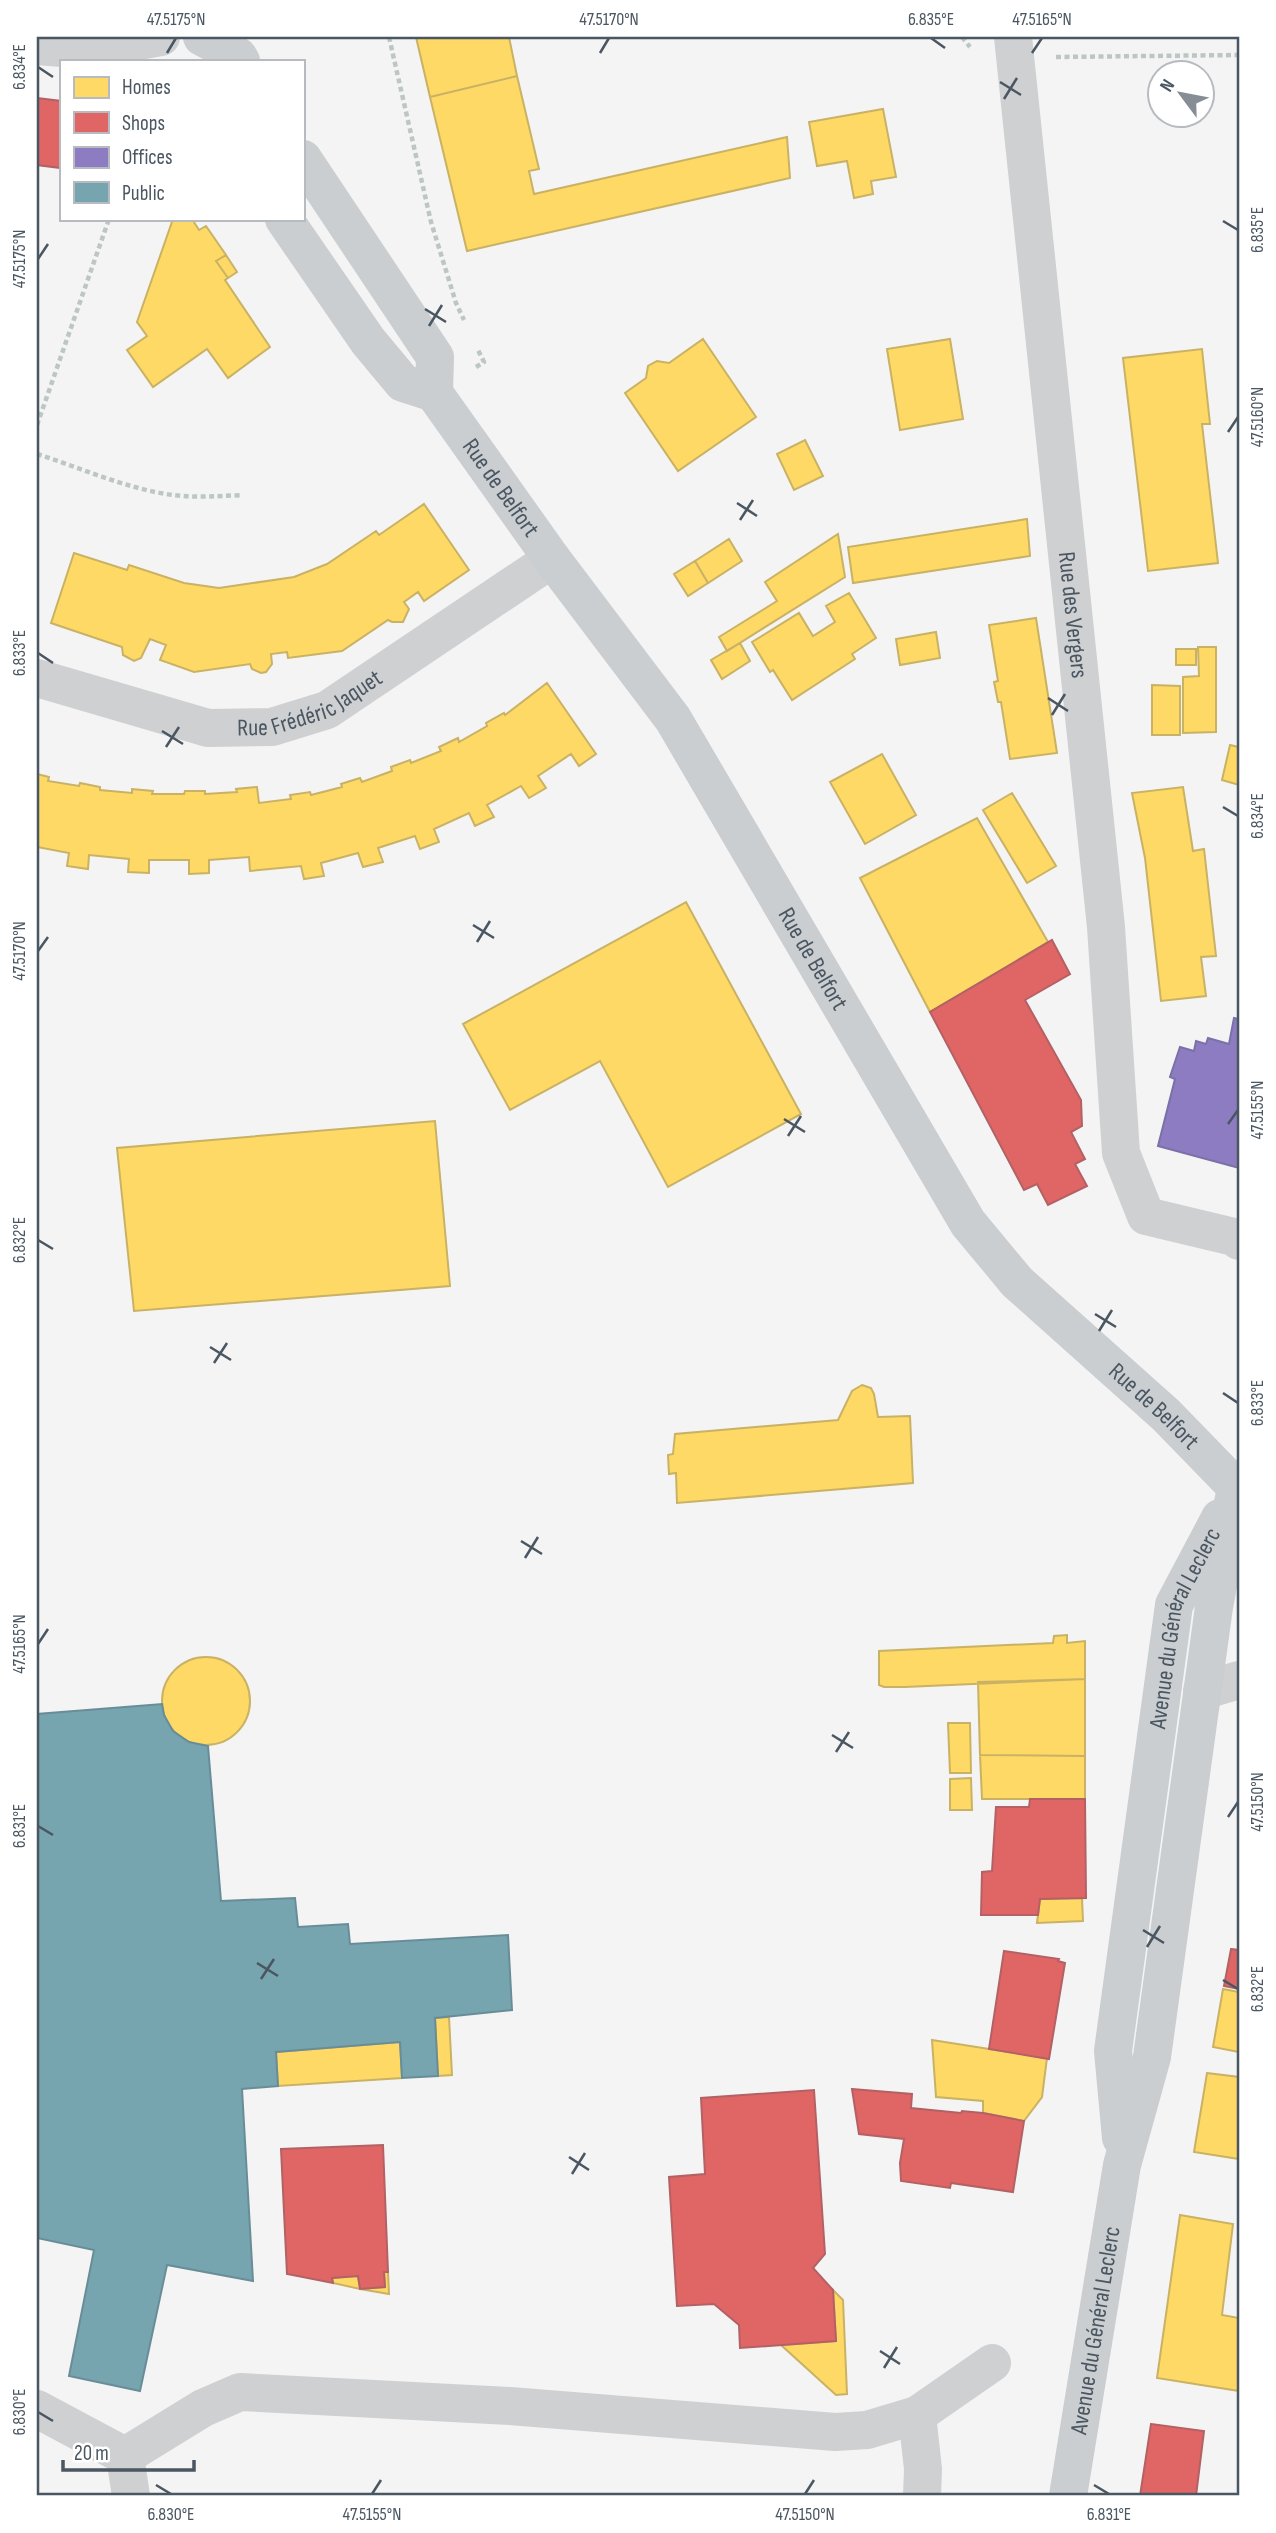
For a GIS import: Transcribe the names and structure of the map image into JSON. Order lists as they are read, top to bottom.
{
  "streets": {
    "main road": ["Rue de Belfort", "Avenue du Général Leclerc"],
    "street": ["Rue des Vergers", "Rue Frédéric Jaquet"]
  },
  "crossings": [
    ["Rue de Belfort", "Rue Frédéric Jaquet"],
    ["Rue de Belfort", "Avenue du Général Leclerc"]
  ],
  "legend": [
    "Homes",
    "Shops",
    "Offices",
    "Public"
  ],
  "scale_bar": "20 m",
  "north": "top left",
  "coordinates": [
    "47.5175°N",
    "47.5170°N",
    "6.835°E",
    "47.5165°N",
    "6.834°E",
    "47.5160°N",
    "6.833°E",
    "47.5155°N",
    "6.832°E",
    "47.5150°N",
    "6.831°E",
    "6.830°E"
  ]
}
